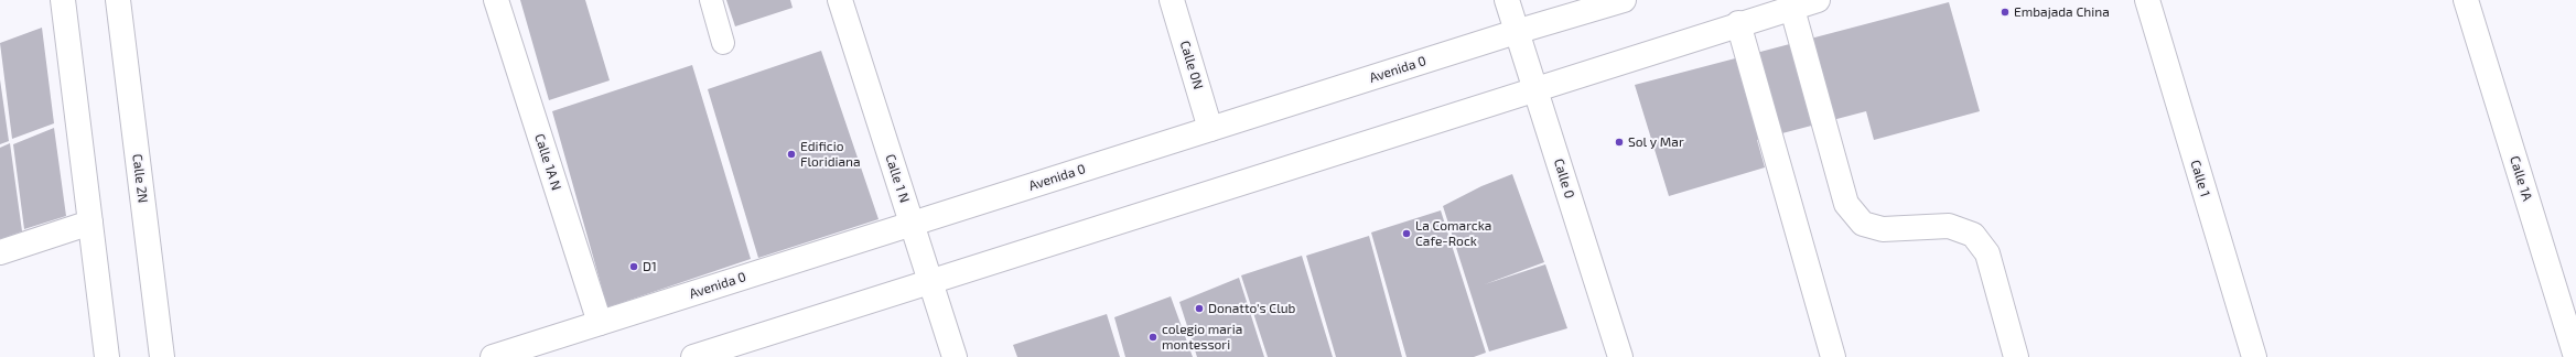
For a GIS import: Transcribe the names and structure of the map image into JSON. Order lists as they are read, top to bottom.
{
  "streets": {
    "street": [
      "Calle 0N",
      "Avenida 0",
      "Calle 1A N",
      "Calle 2N",
      "Calle 1 N",
      "Calle 0",
      "Calle 1",
      "Calle 1A"
    ]
  },
  "crossings": [
    ["Calle 0N", "Avenida 0"],
    ["Avenida 0", "Calle 1A N"],
    ["Avenida 0", "Calle 1 N"],
    ["Avenida 0", "Calle 0"]
  ],
  "places": [
    "Embajada China",
    "Sol y Mar",
    "Edificio Floridiana",
    "La Comarcka Cafe-Rock",
    "D1",
    "Donatto's Club",
    "colegio maria montessori"
  ]
}
